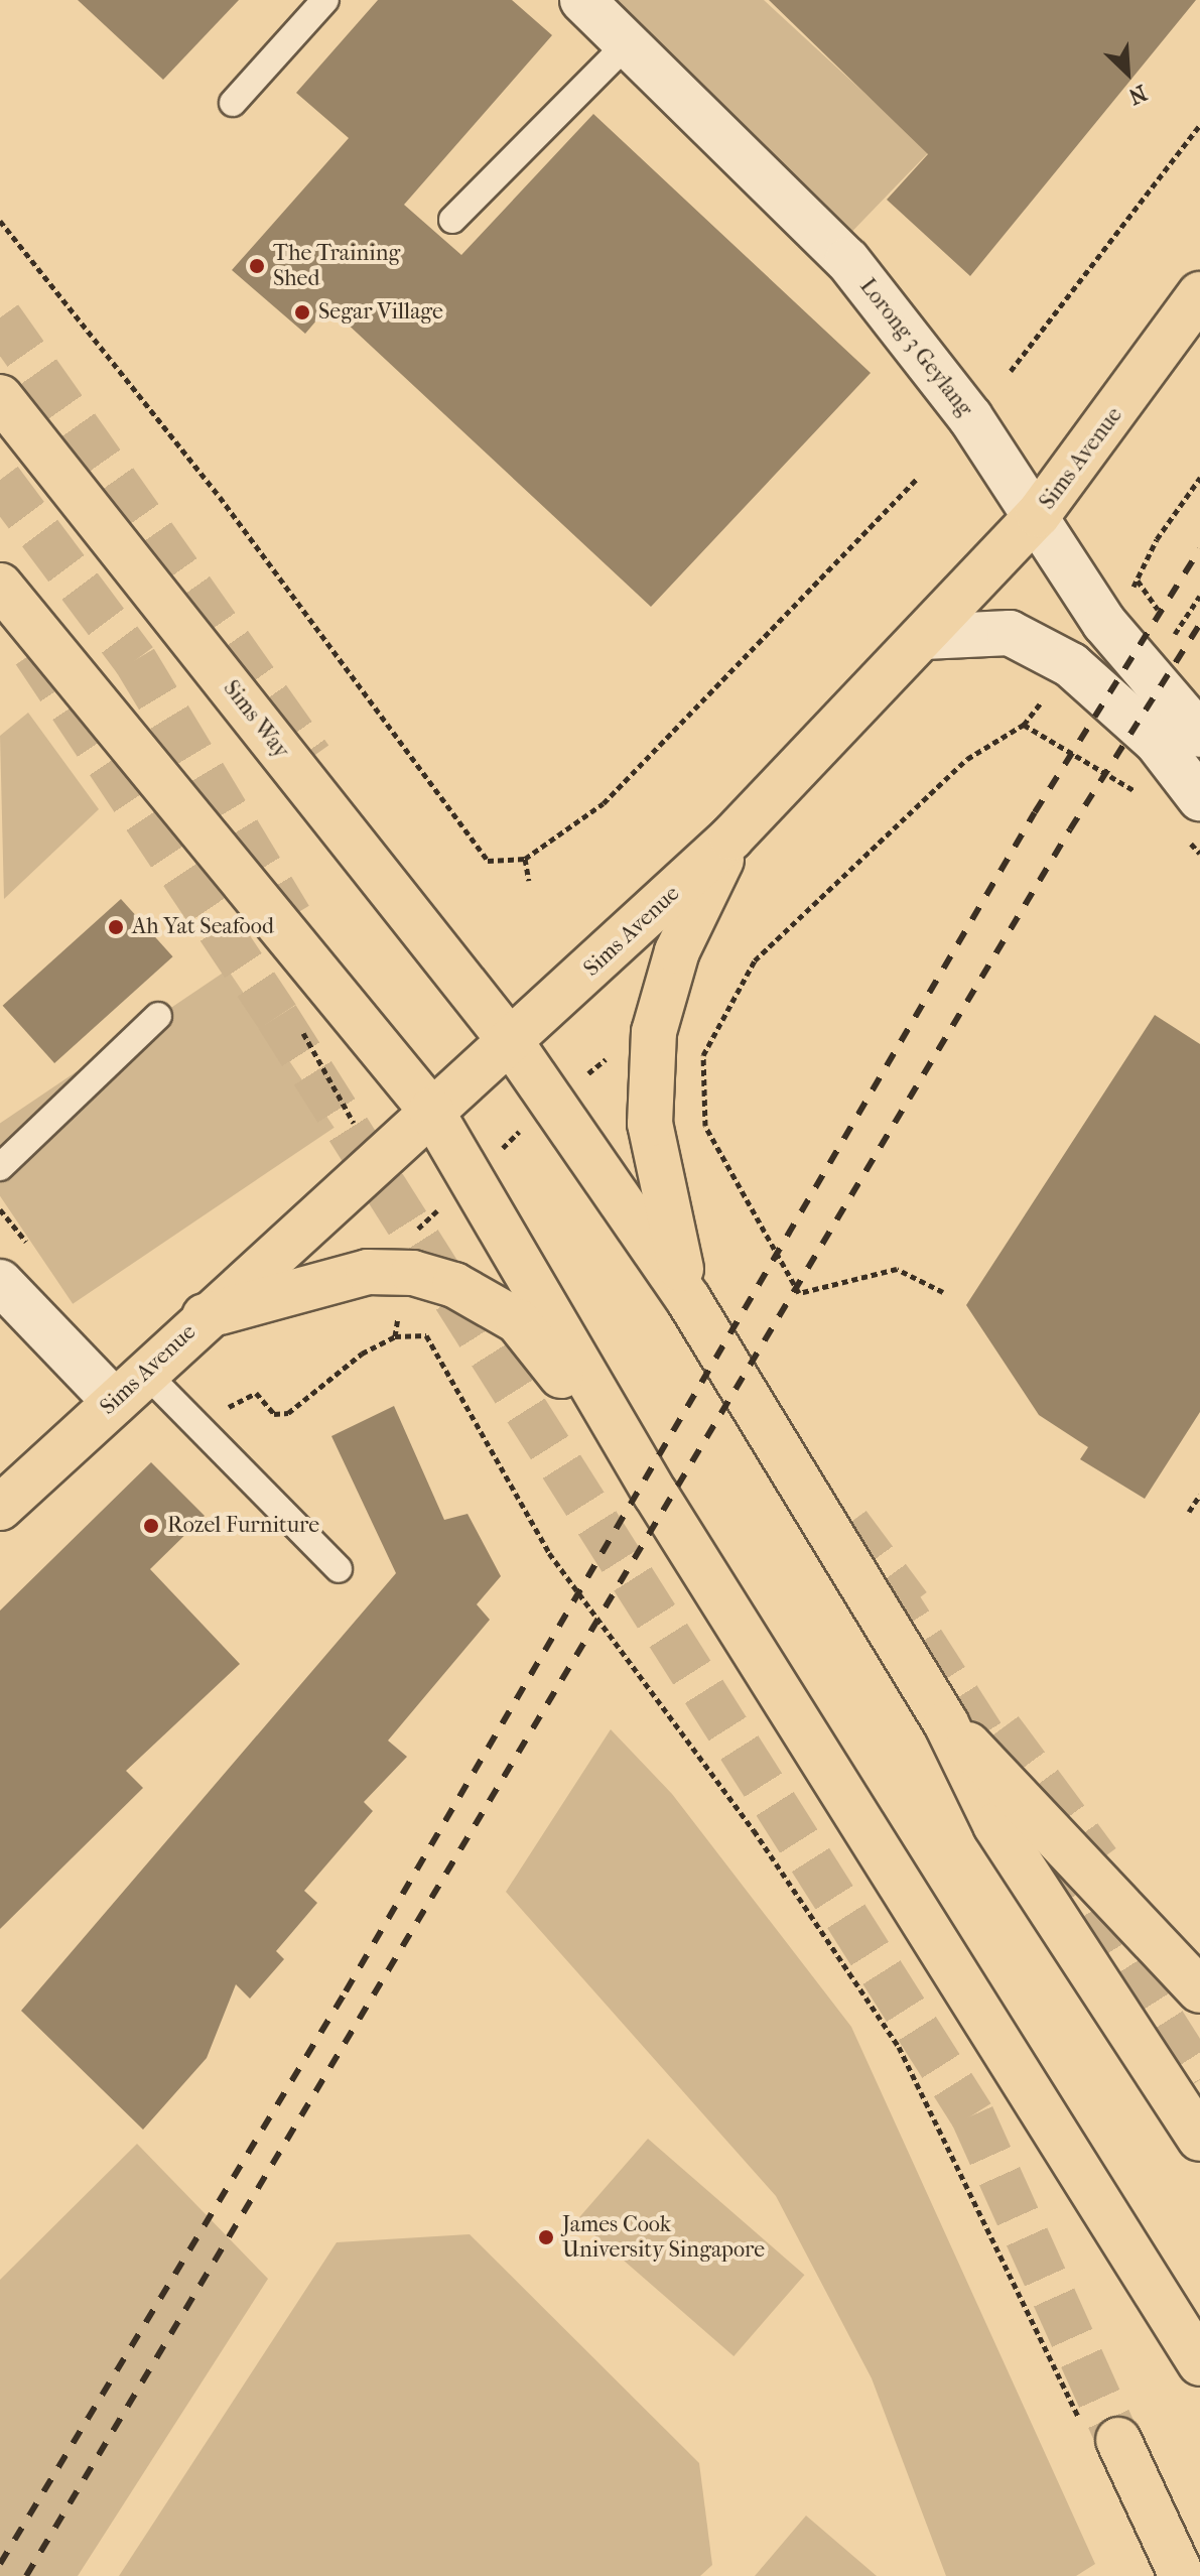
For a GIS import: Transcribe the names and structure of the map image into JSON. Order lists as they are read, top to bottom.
{
  "streets": {
    "main road": ["Sims Avenue", "Sims Way"],
    "street": ["Lorong 3 Geylang"]
  },
  "crossings": [
    ["Lorong 3 Geylang", "Sims Avenue"],
    ["Sims Avenue", "Sims Way"]
  ],
  "places": [
    "The Training Shed",
    "Segar Village",
    "Ah Yat Seafood",
    "Rozel Furniture",
    "James Cook University Singapore"
  ],
  "north": "bottom right"
}
